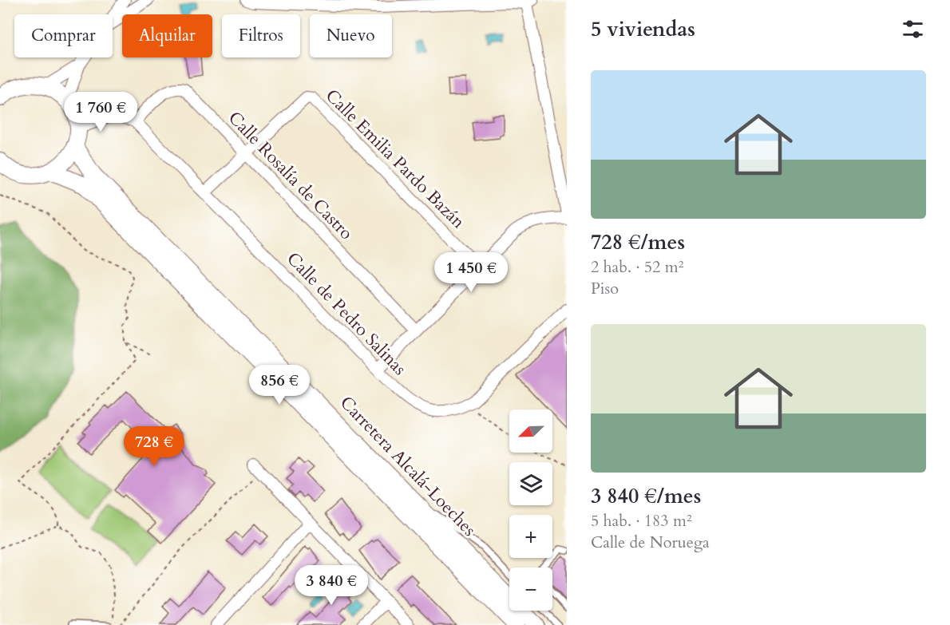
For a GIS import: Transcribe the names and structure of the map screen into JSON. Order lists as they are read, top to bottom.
{
  "streets": {
    "main road": ["Carretera Alcalá-Loeches"],
    "street": ["Calle Emilia Pardo Bazán", "Calle Rosalía de Castro", "Calle de Pedro Salinas"]
  },
  "crossings": [
    ["Calle Emilia Pardo Bazán", "Calle Rosalía de Castro"],
    ["Calle Rosalía de Castro", "Calle de Pedro Salinas"]
  ],
  "north": "bottom left",
  "page": {
    "heading": "5 viviendas",
    "chip": [
      "Comprar",
      "Alquilar",
      "Filtros",
      "Nuevo"
    ],
    "list": [
      {
        "name": "728 €/mes",
        "note": "2 hab. · 52 m² · Piso"
      },
      {
        "name": "3 840 €/mes",
        "note": "5 hab. · 183 m² · Calle de Noruega"
      }
    ],
    "price": [
      "1 760 €",
      "1 450 €",
      "856 €",
      "728 €",
      "3 840 €"
    ],
    "map_buttons": ["+", "−"]
  }
}
